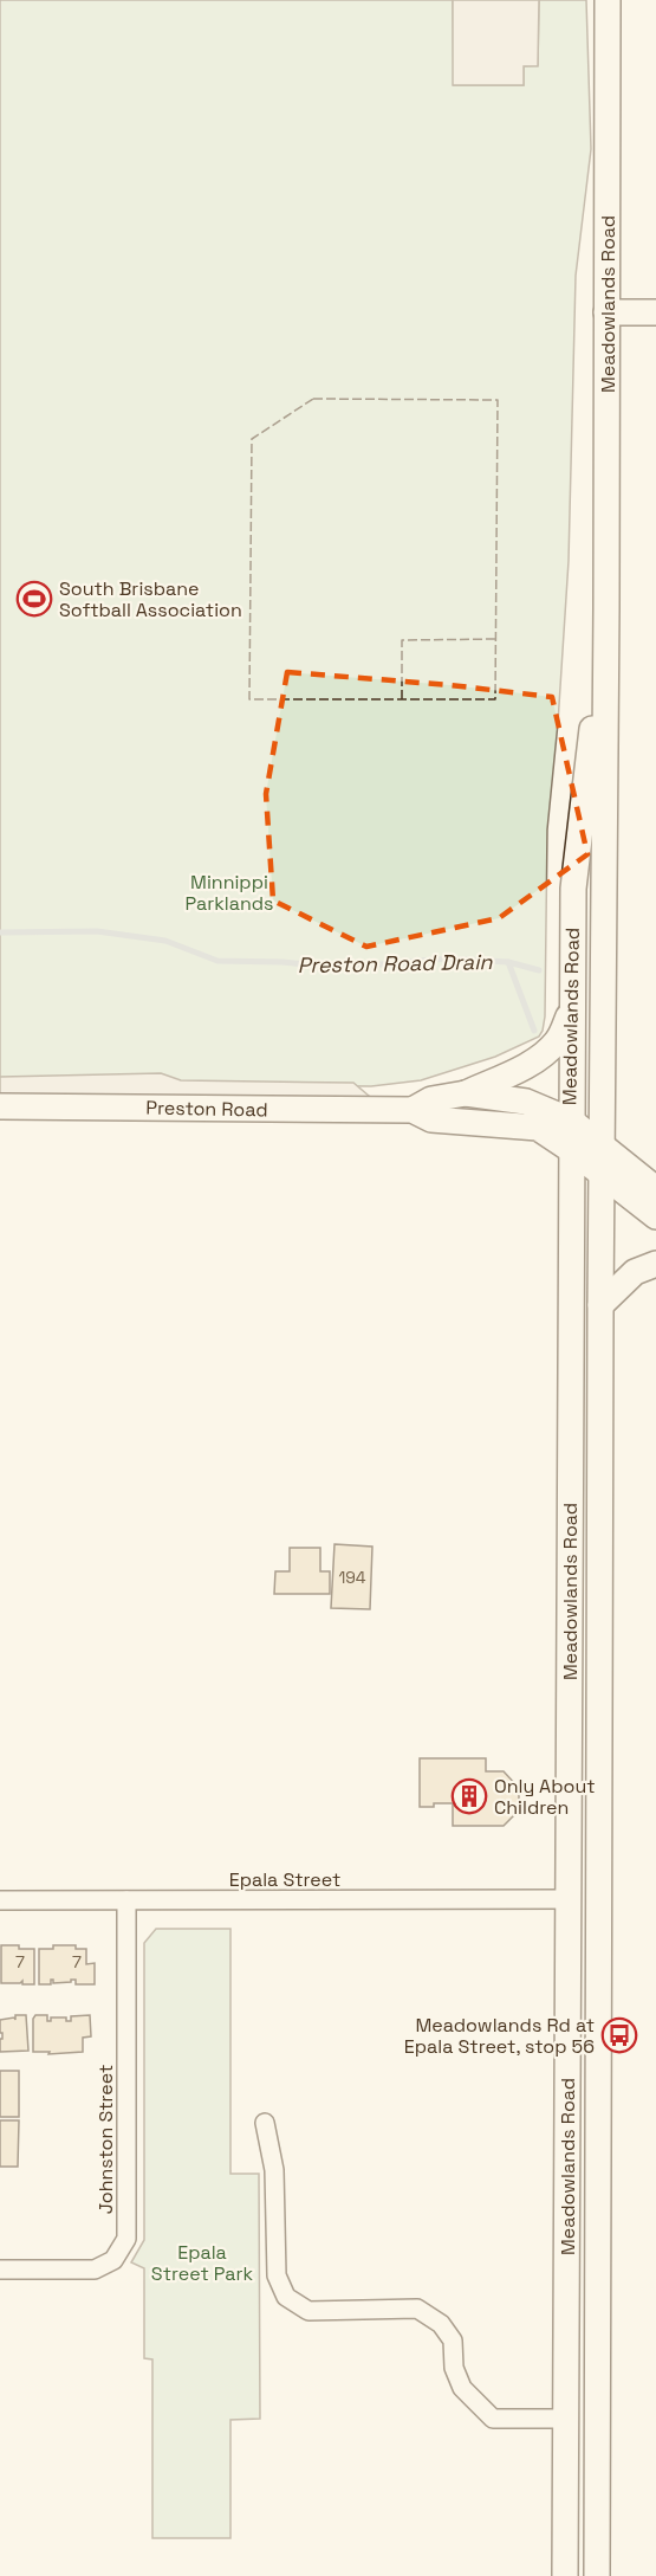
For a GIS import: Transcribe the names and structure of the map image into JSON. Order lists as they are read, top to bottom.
{
  "streets": {
    "main road": ["Meadowlands Road", "Preston Road"],
    "street": ["Epala Street", "Johnston Street"]
  },
  "crossings": [
    ["Meadowlands Road", "Preston Road"],
    ["Meadowlands Road", "Epala Street"],
    ["Epala Street", "Johnston Street"]
  ],
  "water": ["Preston Road Drain"],
  "parks": ["Minnippi Parklands", "Epala Street Park"],
  "places": {
    "sports": ["South Brisbane Softball Association"],
    "building": ["Only About Children"],
    "bus stop": ["Meadowlands Rd at Epala Street, stop 56"]
  },
  "house_numbers": ["194", "7", "7"]
}
